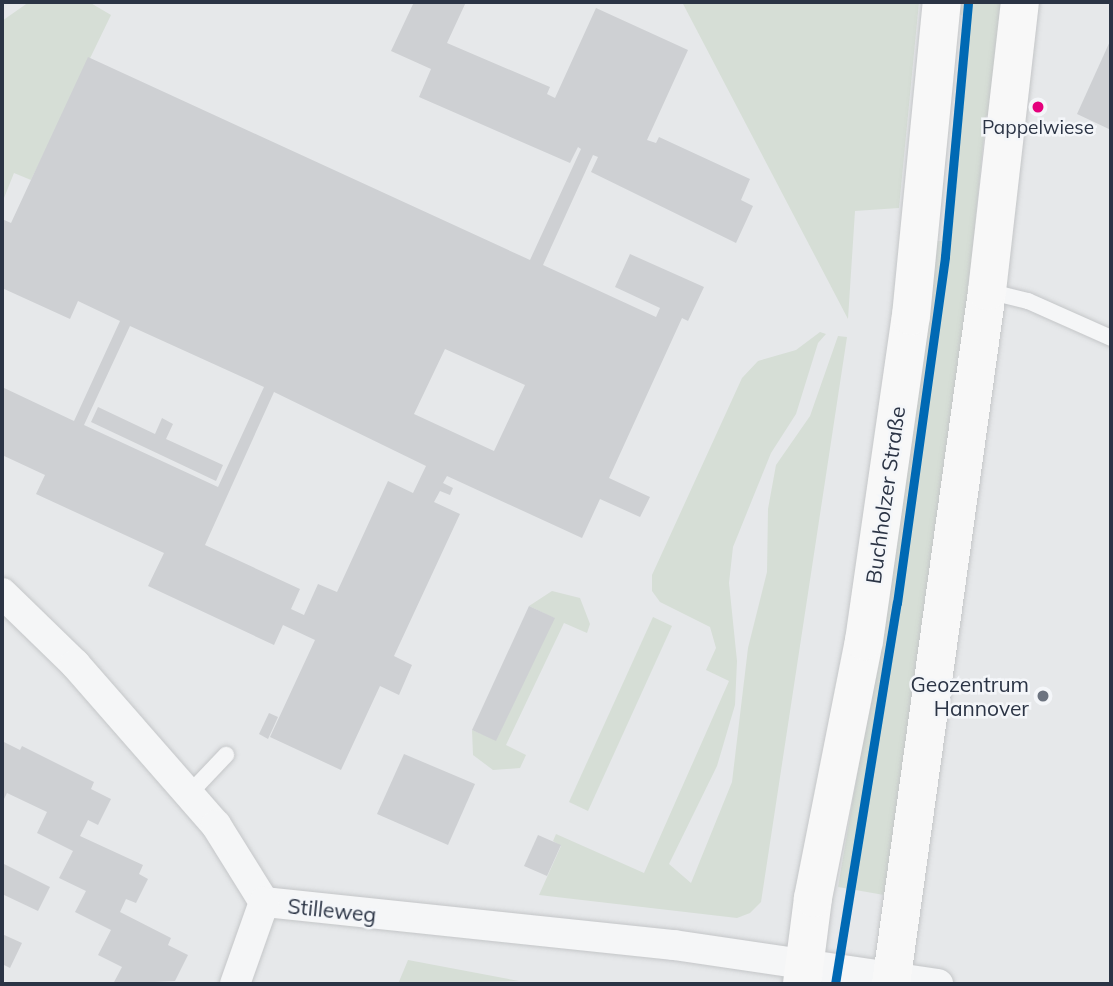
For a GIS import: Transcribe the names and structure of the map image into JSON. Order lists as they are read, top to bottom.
{
  "streets": {
    "main road": ["Buchholzer Straße"],
    "street": ["Stilleweg"]
  },
  "crossings": [
    ["Buchholzer Straße", "Stilleweg"]
  ],
  "places": ["Pappelwiese", "Geozentrum Hannover"]
}
